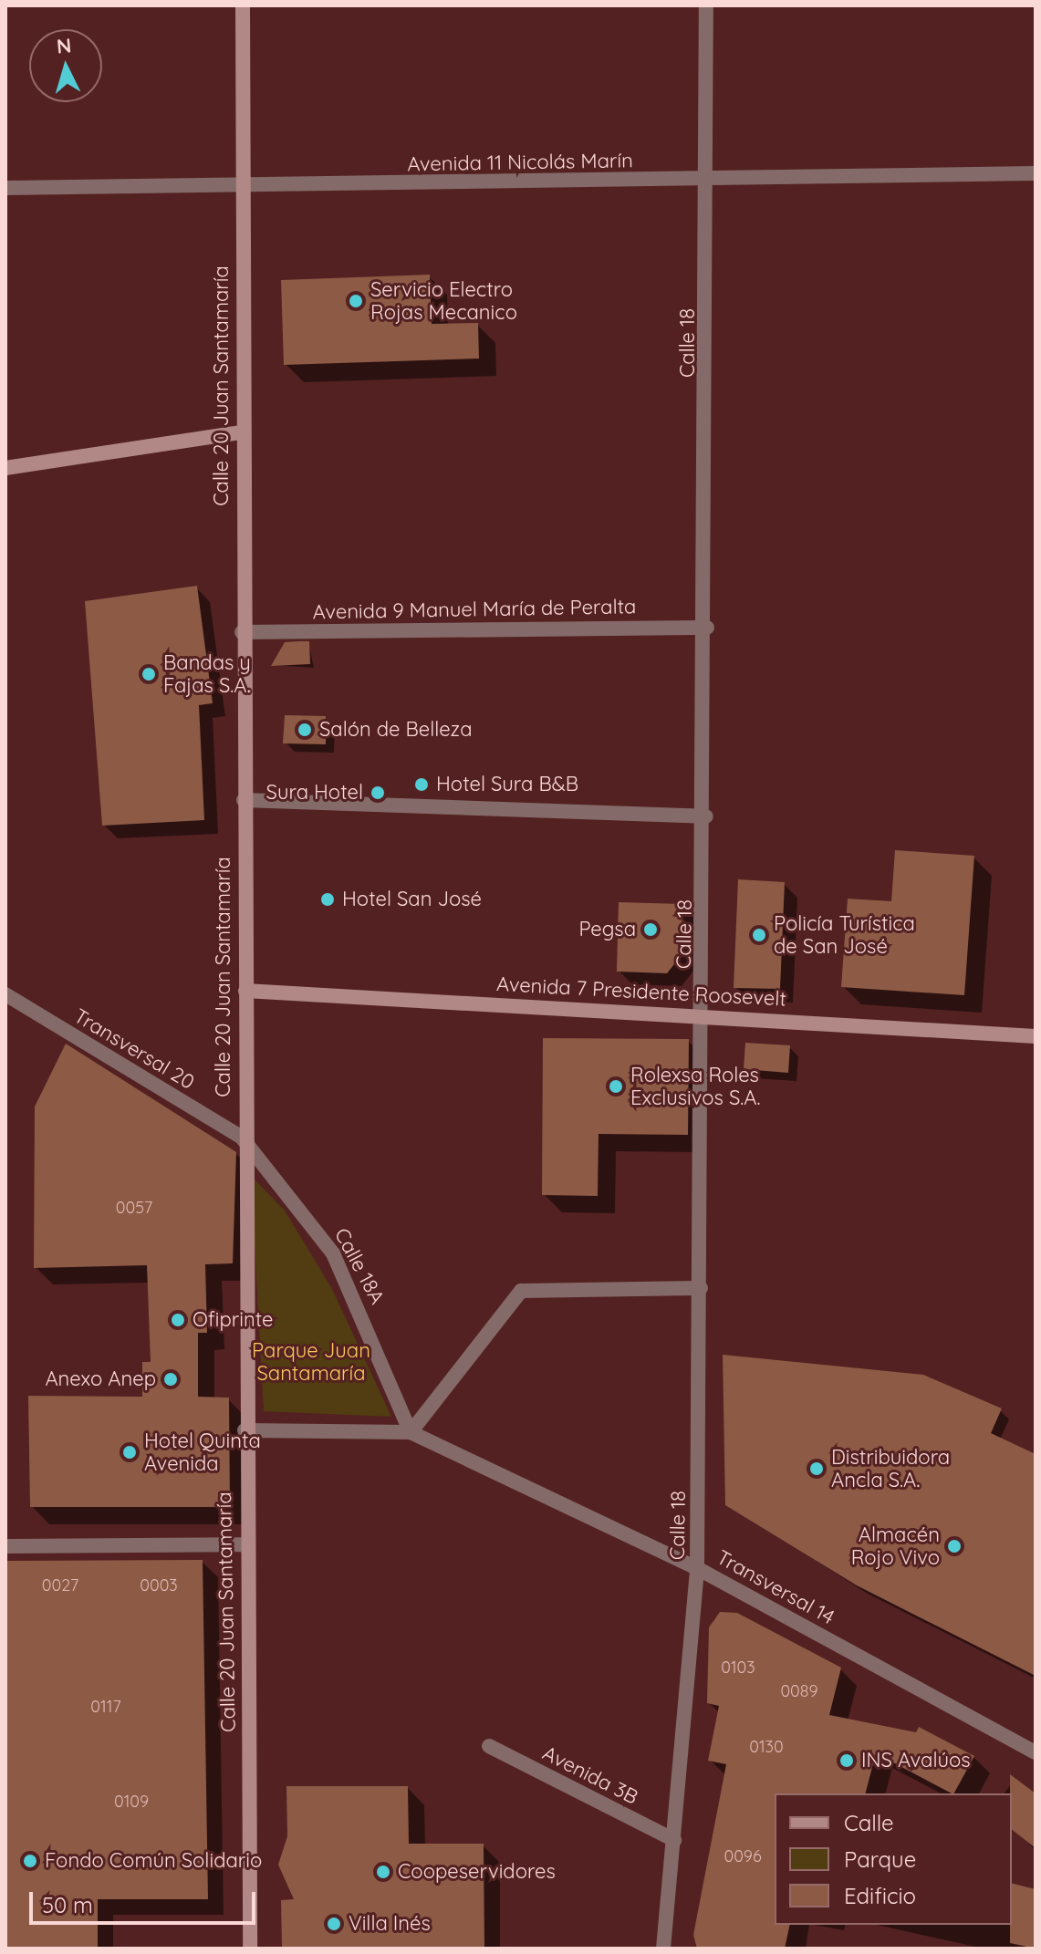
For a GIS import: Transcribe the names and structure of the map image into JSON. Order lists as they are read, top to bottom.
{
  "streets": {
    "street": [
      "Avenida 11 Nicolás Marín",
      "Calle 18",
      "Calle 20 Juan Santamaría",
      "Avenida 9 Manuel María de Peralta",
      "Avenida 7 Presidente Roosevelt",
      "Transversal 20",
      "Calle 18A",
      "Transversal 14",
      "Avenida 3B"
    ]
  },
  "crossings": [
    ["Avenida 11 Nicolás Marín", "Calle 18"],
    ["Avenida 11 Nicolás Marín", "Calle 20 Juan Santamaría"],
    ["Calle 18", "Avenida 9 Manuel María de Peralta"],
    ["Calle 18", "Avenida 7 Presidente Roosevelt"],
    ["Calle 18", "Transversal 14"],
    ["Calle 18", "Avenida 3B"],
    ["Calle 20 Juan Santamaría", "Avenida 9 Manuel María de Peralta"],
    ["Calle 20 Juan Santamaría", "Avenida 7 Presidente Roosevelt"],
    ["Calle 20 Juan Santamaría", "Transversal 20"],
    ["Calle 20 Juan Santamaría", "Calle 18A"],
    ["Transversal 20", "Calle 18A"],
    ["Calle 18A", "Transversal 14"]
  ],
  "parks": ["Parque Juan Santamaría"],
  "places": [
    "Servicio Electro Rojas Mecanico",
    "Bandas y Fajas S.A.",
    "Salón de Belleza",
    "Hotel Sura B&B",
    "Sura Hotel",
    "Hotel San José",
    "Pegsa",
    "Policía Turística de San José",
    "Rolexsa Roles Exclusivos S.A.",
    "Ofiprinte",
    "Anexo Anep",
    "Hotel Quinta Avenida",
    "Distribuidora Ancla S.A.",
    "Almacén Rojo Vivo",
    "INS Avalúos",
    "Fondo Común Solidario",
    "Coopeservidores",
    "Villa Inés"
  ],
  "house_numbers": [
    "0057",
    "0027",
    "0003",
    "0103",
    "0089",
    "0117",
    "0130",
    "0109",
    "0096"
  ],
  "legend": ["Calle", "Parque", "Edificio"],
  "scale_bar": "50 m",
  "north": "top"
}
